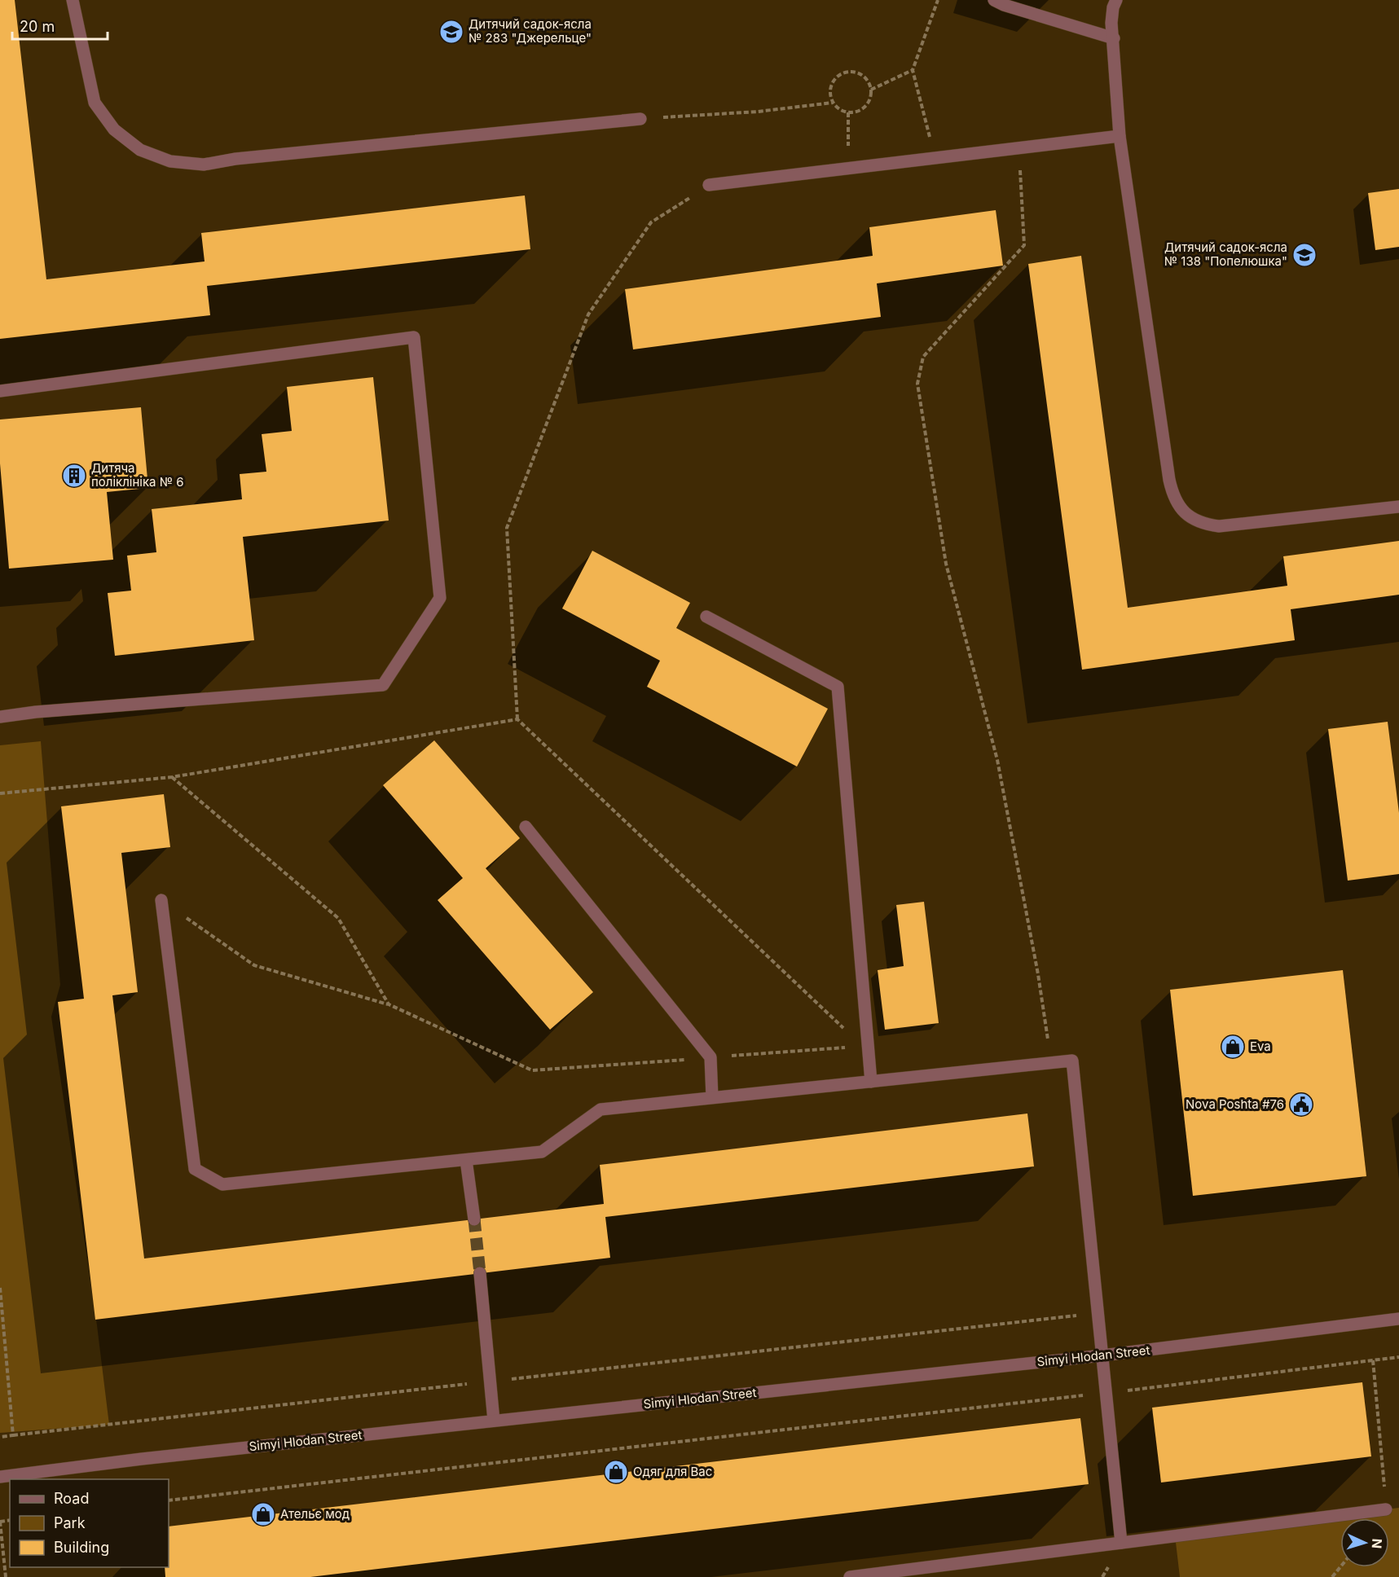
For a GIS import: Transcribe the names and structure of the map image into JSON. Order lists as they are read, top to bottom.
{
  "streets": {
    "street": ["Simyi Hlodan Street"]
  },
  "places": {
    "school or university": ["Дитячий садок-ясла № 283 \"Джерельце\"", "Дитячий садок-ясла № 138 \"Попелюшка\""],
    "building": ["Дитяча поліклініка № 6"],
    "shop": ["Eva", "Одяг для Вас", "Ательє мод"],
    "public building": ["Nova Poshta #76"]
  },
  "legend": ["Road", "Park", "Building"],
  "scale_bar": "20 m",
  "north": "right"
}
